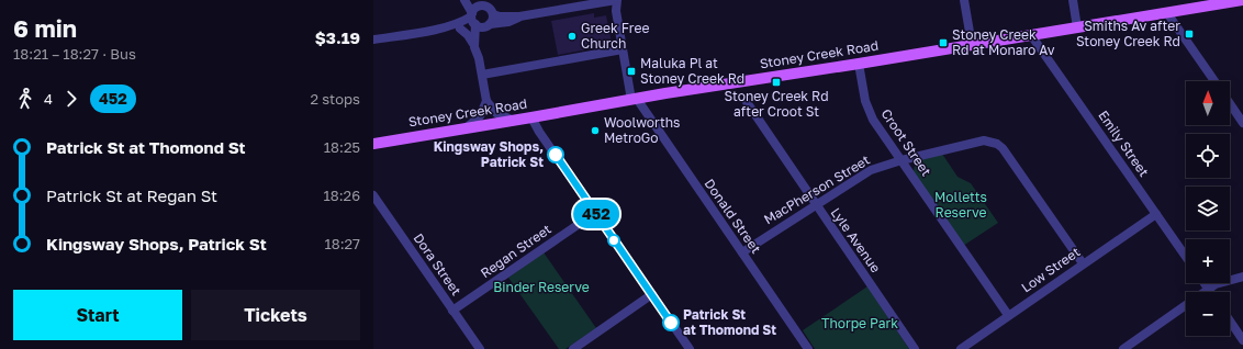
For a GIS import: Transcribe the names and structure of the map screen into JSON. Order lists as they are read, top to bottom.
{
  "streets": {
    "main road": ["Stoney Creek Road"],
    "street": [
      "Croot Street",
      "Emily Street",
      "MacPherson Street",
      "Donald Street",
      "Lyle Avenue",
      "Regan Street",
      "Dora Street",
      "Low Street"
    ]
  },
  "crossings": [
    ["Stoney Creek Road", "Croot Street"],
    ["Stoney Creek Road", "Emily Street"],
    ["Stoney Creek Road", "Donald Street"],
    ["Croot Street", "MacPherson Street"],
    ["Croot Street", "Low Street"],
    ["Emily Street", "Low Street"],
    ["MacPherson Street", "Donald Street"],
    ["MacPherson Street", "Lyle Avenue"],
    ["MacPherson Street", "Low Street"],
    ["Regan Street", "Dora Street"]
  ],
  "parks": ["Molletts Reserve", "Binder Reserve", "Thorpe Park"],
  "places": {
    "transit": [
      "Smiths Av after Stoney Creek Rd",
      "Stoney Creek Rd at Monaro Av",
      "Maluka Pl at Stoney Creek Rd",
      "Stoney Creek Rd after Croot St"
    ],
    "other": [
      "Greek Free Church",
      "Woolworths MetroGo",
      "Kingsway Shops, Patrick St",
      "Patrick St at Thomond St"
    ]
  },
  "lines": ["bus line 452"],
  "north": "top",
  "page": {
    "heading": ["6 min", "18:21 – 18:27 · Bus", "$3.19"],
    "on_map": "452",
    "legs": ["4", "452", "2 stops"],
    "map_buttons": ["+", "−"],
    "list": [
      {
        "name": "Patrick St at Thomond St",
        "value": "18:25"
      },
      {
        "name": "Patrick St at Regan St",
        "value": "18:26"
      },
      {
        "name": "Kingsway Shops, Patrick St",
        "value": "18:27"
      }
    ],
    "buttons": ["Start", "Tickets"]
  }
}
